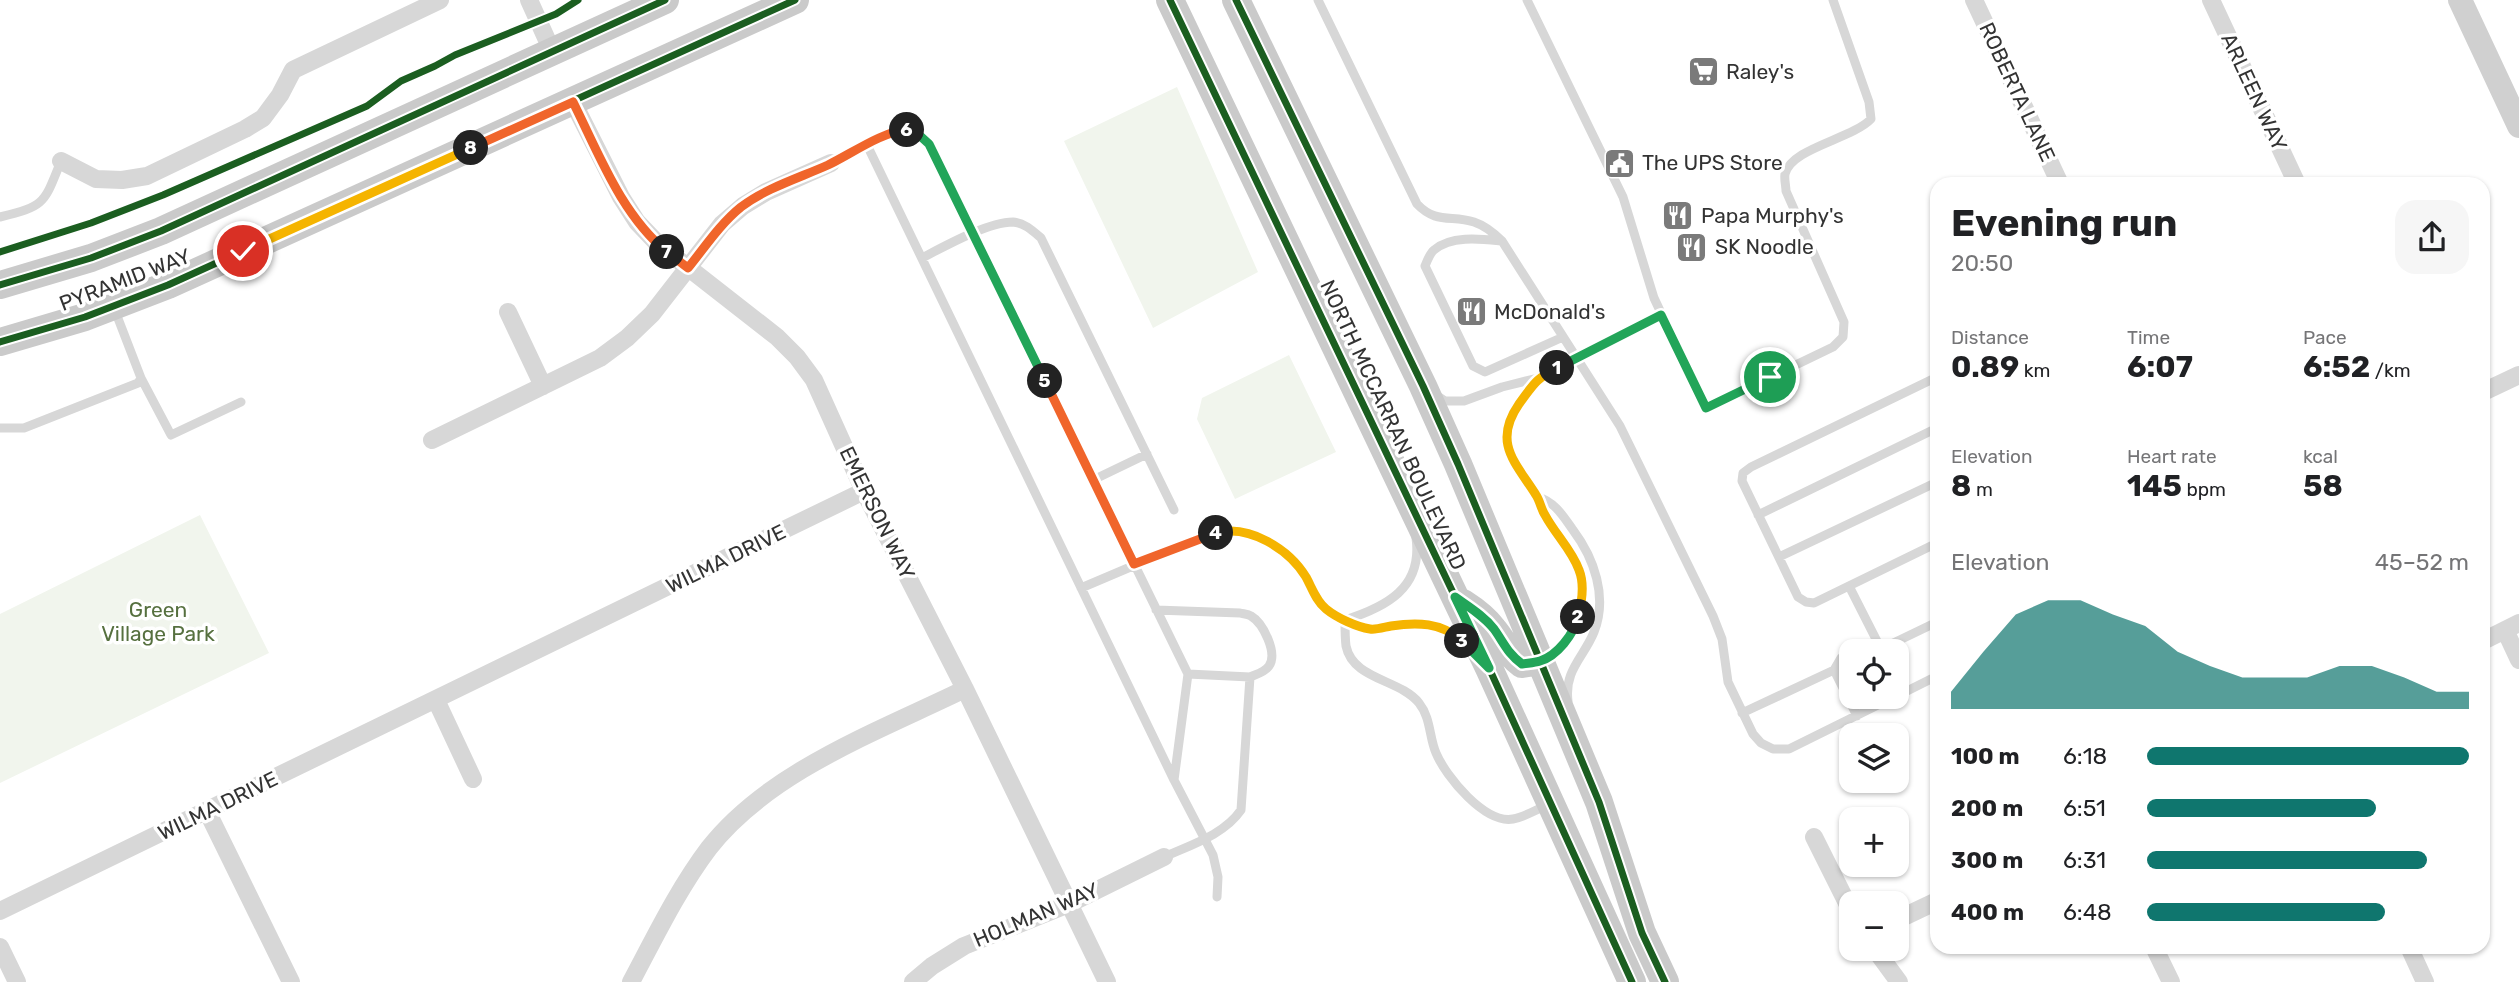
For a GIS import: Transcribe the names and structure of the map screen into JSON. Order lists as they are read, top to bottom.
{
  "streets": {
    "main road": ["PYRAMID WAY", "NORTH MCCARRAN BOULEVARD"],
    "street": [
      "ROBERTA LANE",
      "ARLEEN WAY",
      "EMERSON WAY",
      "WILMA DRIVE",
      "HOLMAN WAY"
    ]
  },
  "crossings": [
    ["PYRAMID WAY", "EMERSON WAY"],
    ["EMERSON WAY", "WILMA DRIVE"],
    ["EMERSON WAY", "HOLMAN WAY"]
  ],
  "parks": ["Green Village Park"],
  "places": {
    "supermarket": ["Raley's"],
    "public building": ["The UPS Store"],
    "restaurant": ["Papa Murphy's", "SK Noodle", "McDonald's"]
  },
  "page": {
    "pins": [
      "6",
      "8",
      "7",
      "1",
      "5",
      "4",
      "2",
      "3"
    ],
    "heading": ["Evening run", "20:50"],
    "stats": [
      ["Distance", "0.89 km"],
      ["Time", "6:07"],
      ["Pace", "6:52 /km"],
      ["Elevation", "8 m"],
      ["Heart rate", "145 bpm"],
      ["kcal", "58"]
    ],
    "chart": ["Elevation", "45–52 m"],
    "map_buttons": ["+", "−"],
    "list": [
      {
        "name": "100 m",
        "note": "6:18"
      },
      {
        "name": "200 m",
        "note": "6:51"
      },
      {
        "name": "300 m",
        "note": "6:31"
      },
      {
        "name": "400 m",
        "note": "6:48"
      }
    ]
  }
}
